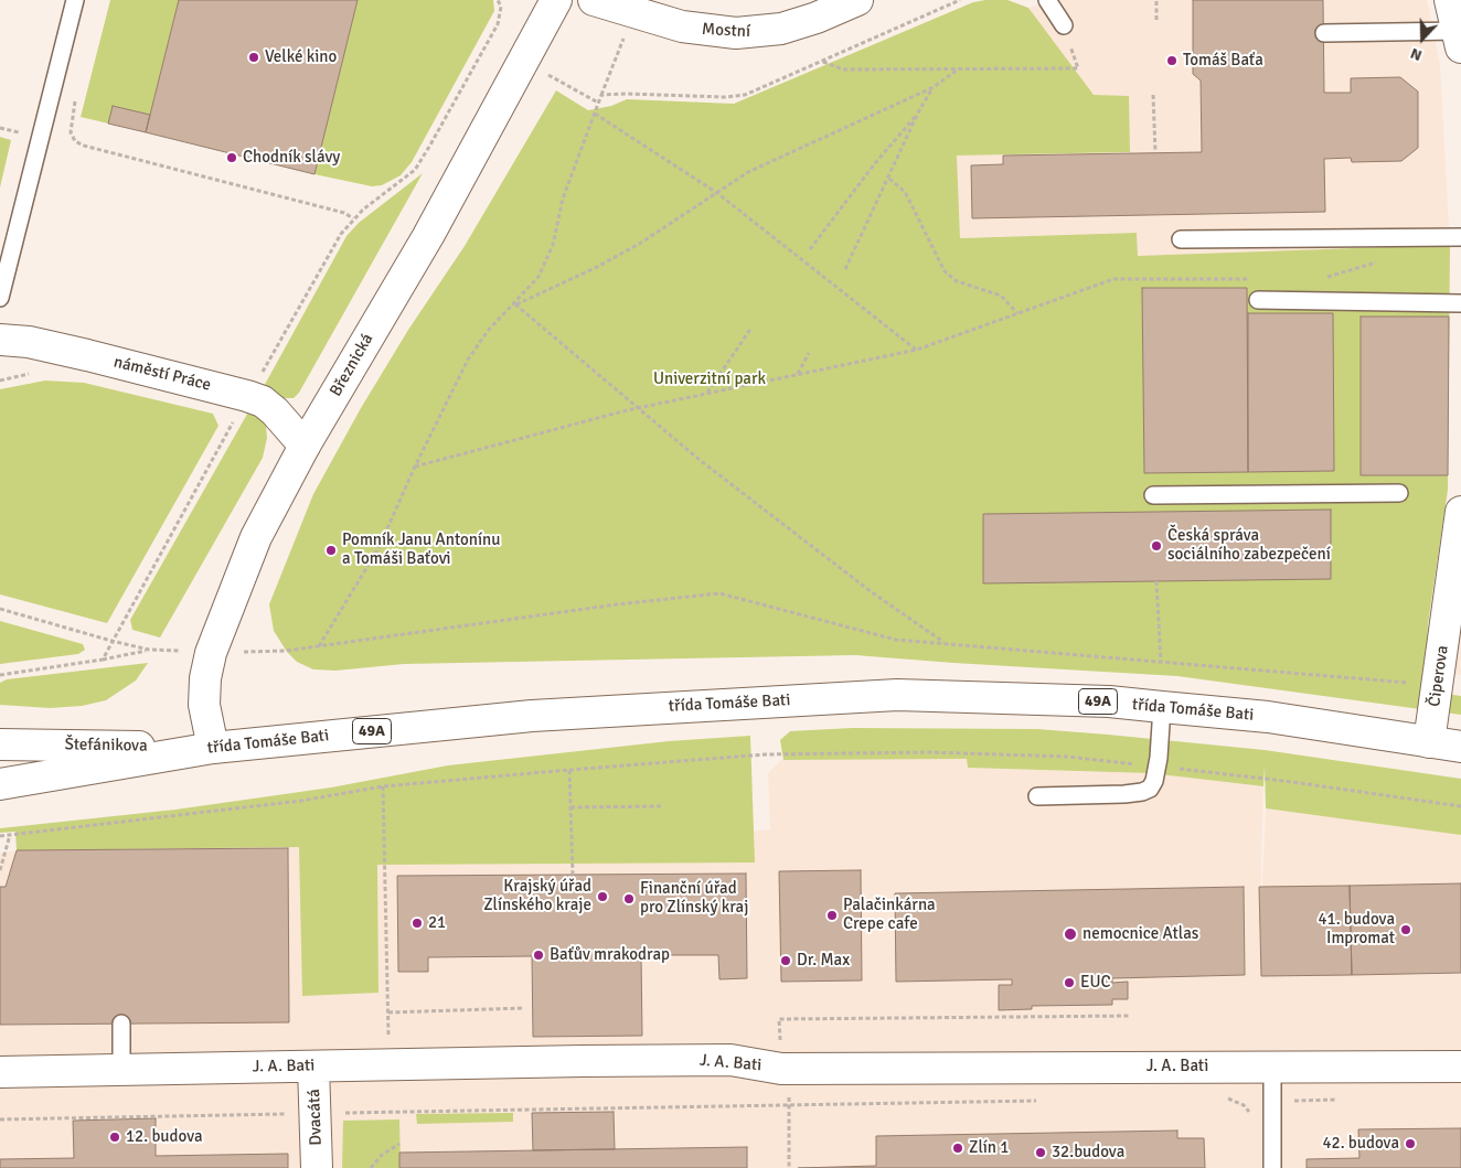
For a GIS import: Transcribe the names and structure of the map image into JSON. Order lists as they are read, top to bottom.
{
  "streets": {
    "main road": [
      "Mostní",
      "Březnická",
      "náměstí Práce",
      "Čiperova",
      "49A",
      "třída Tomáše Bati",
      "Štefánikova",
      "J. A. Bati",
      "Dvacátá"
    ]
  },
  "crossings": [
    ["Březnická", "náměstí Práce"],
    ["Březnická", "třída Tomáše Bati"],
    ["Březnická", "Štefánikova"],
    ["Čiperova", "třída Tomáše Bati"],
    ["třída Tomáše Bati", "Štefánikova"],
    ["J. A. Bati", "Dvacátá"]
  ],
  "parks": ["Univerzitní park"],
  "places": [
    "Velké kino",
    "Tomáš Baťa",
    "Chodník slávy",
    "Česká správa sociálního zabezpečení",
    "Pomník Janu Antonínu a Tomáši Baťovi",
    "Krajský úřad Zlínského kraje",
    "Finanční úřad pro Zlínský kraj",
    "Palačinkárna Crepe cafe",
    "21",
    "41. budova Impromat",
    "nemocnice Atlas",
    "Baťův mrakodrap",
    "Dr. Max",
    "EUC",
    "12. budova",
    "42. budova",
    "Zlín 1",
    "32.budova"
  ],
  "north": "bottom"
}
